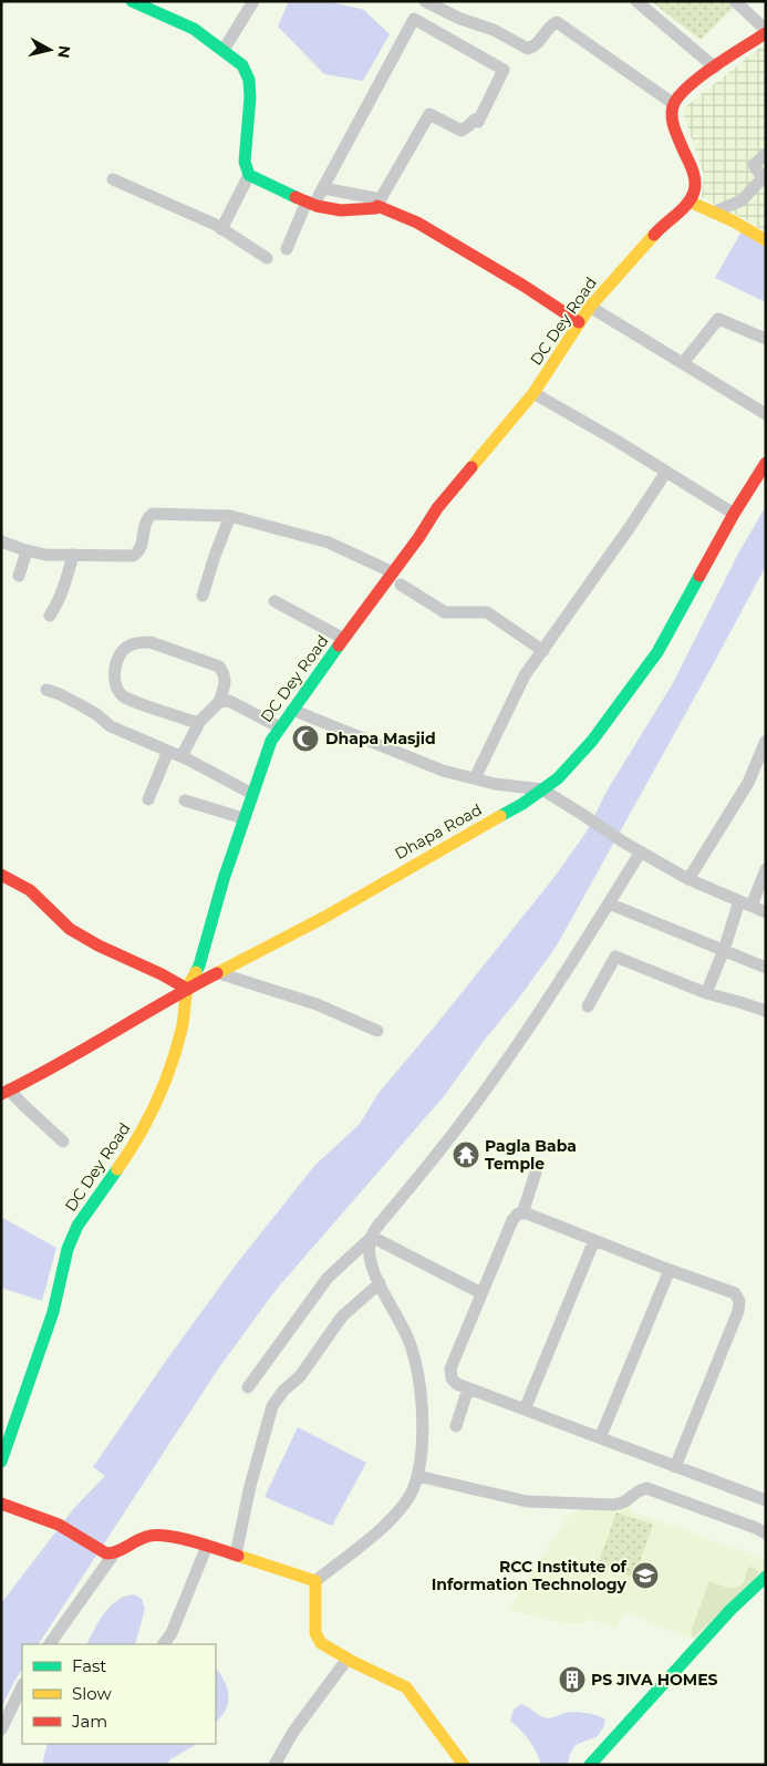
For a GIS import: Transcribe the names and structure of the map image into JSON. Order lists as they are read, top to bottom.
{
  "streets": {
    "street": ["DC Dey Road", "Dhapa Road"]
  },
  "crossings": [
    ["DC Dey Road", "Dhapa Road"]
  ],
  "places": {
    "mosque": ["Dhapa Masjid"],
    "temple": ["Pagla Baba Temple"],
    "school or university": ["RCC Institute of Information Technology"],
    "building": ["PS JIVA HOMES"]
  },
  "legend": ["Fast", "Slow", "Jam"],
  "north": "right"
}
